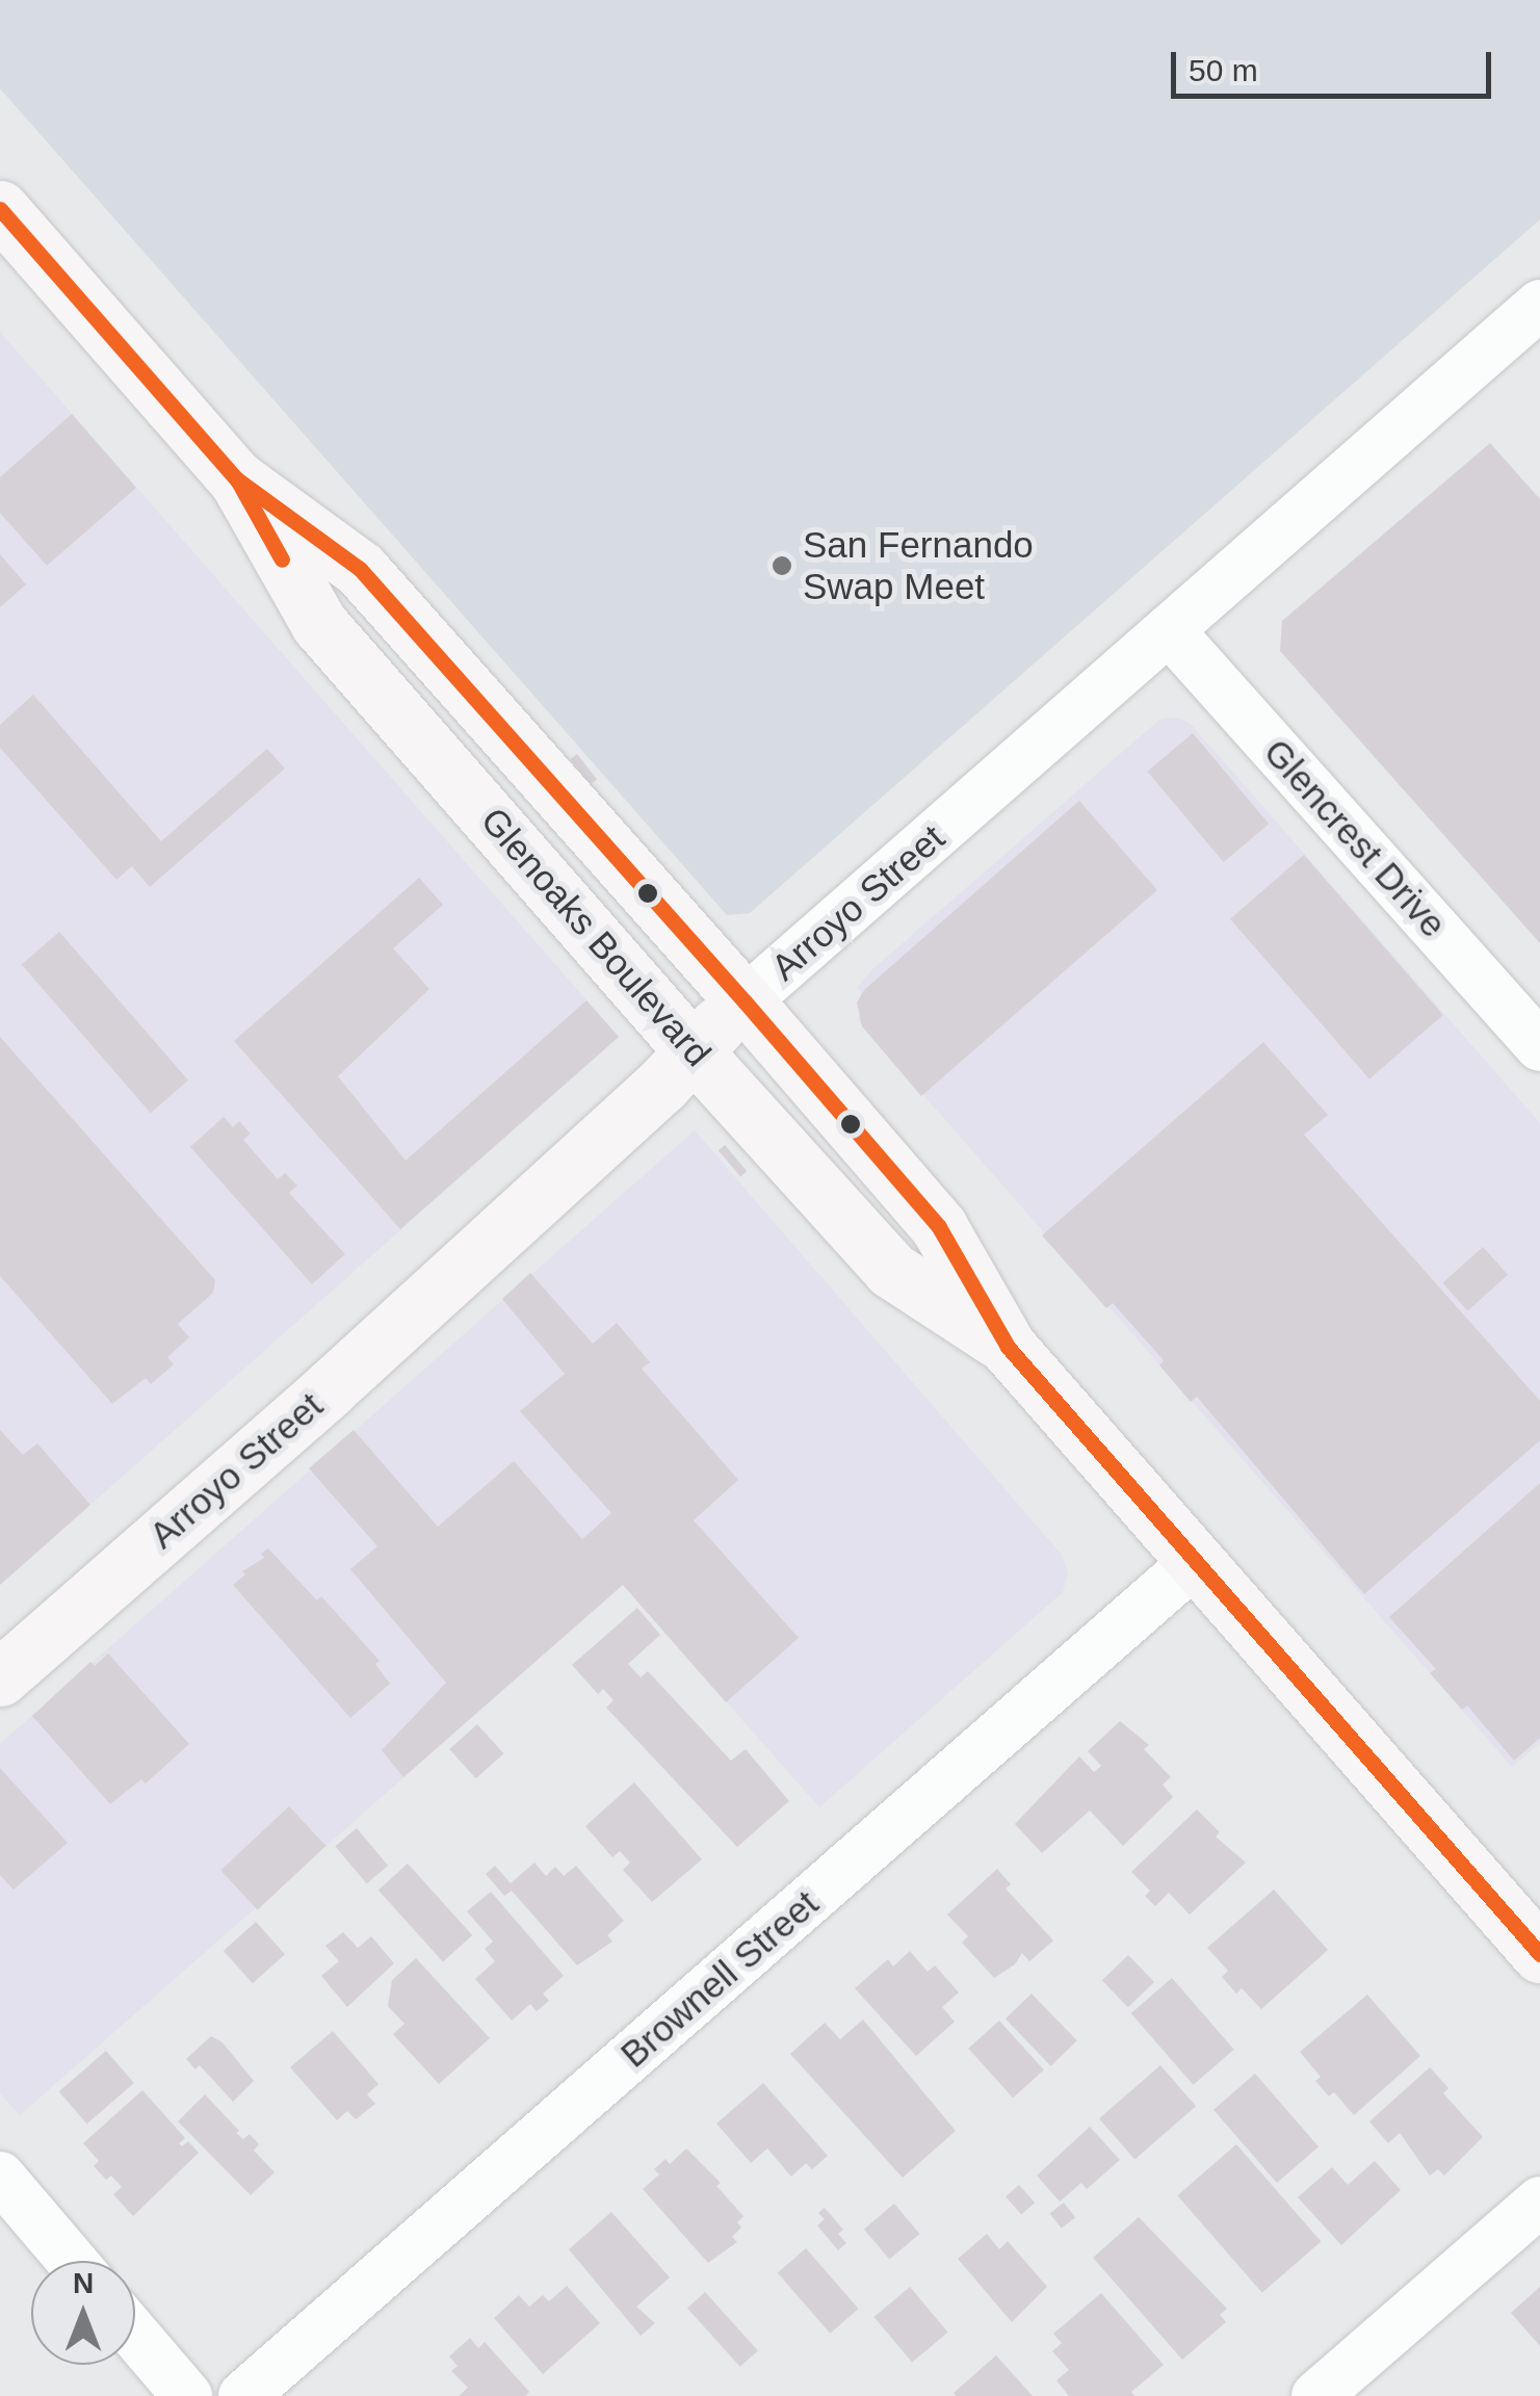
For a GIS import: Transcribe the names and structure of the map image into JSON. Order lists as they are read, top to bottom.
{
  "streets": {
    "main road": ["Arroyo Street", "Glenoaks Boulevard"],
    "street": ["Glencrest Drive", "Brownell Street"]
  },
  "crossings": [
    ["Glencrest Drive", "Arroyo Street"],
    ["Arroyo Street", "Glenoaks Boulevard"],
    ["Glenoaks Boulevard", "Brownell Street"]
  ],
  "places": ["San Fernando Swap Meet"],
  "scale_bar": "50 m",
  "north": "top"
}
